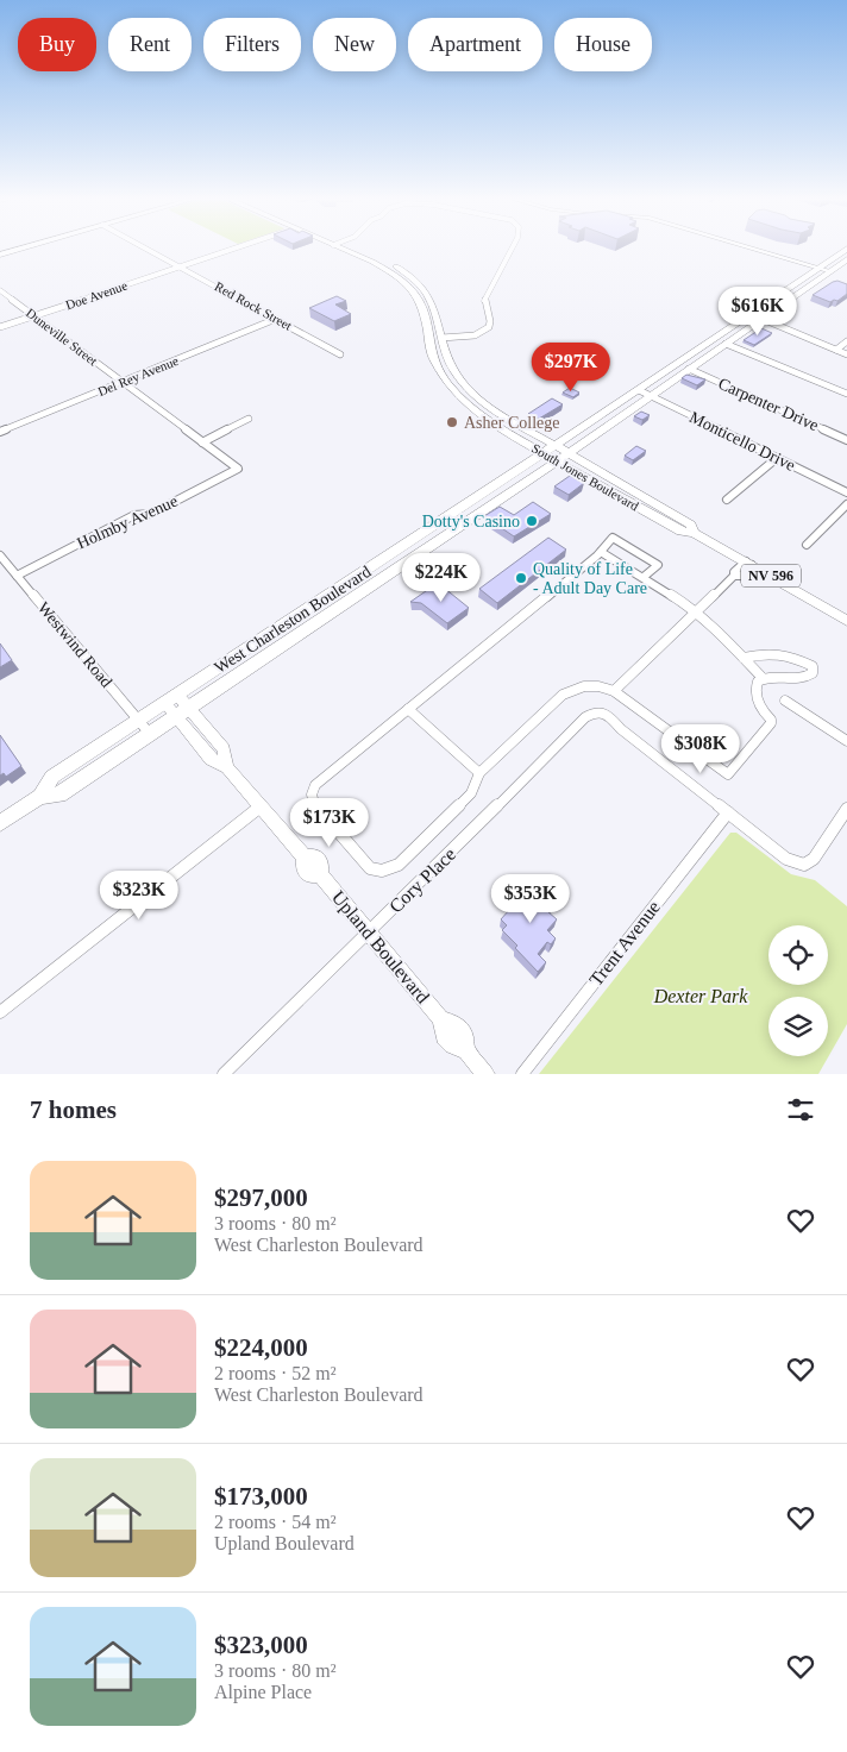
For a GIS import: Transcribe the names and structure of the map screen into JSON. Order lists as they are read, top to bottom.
{
  "streets": {
    "main road": ["South Jones Boulevard", "NV 596", "West Charleston Boulevard"],
    "street": [
      "Doe Avenue",
      "Red Rock Street",
      "Duneville Street",
      "Del Rey Avenue",
      "Carpenter Drive",
      "Monticello Drive",
      "Holmby Avenue",
      "Westwind Road",
      "Cory Place",
      "Trent Avenue",
      "Upland Boulevard"
    ]
  },
  "crossings": [
    ["Doe Avenue", "Red Rock Street"],
    ["Doe Avenue", "Duneville Street"],
    ["Red Rock Street", "Del Rey Avenue"],
    ["Duneville Street", "Del Rey Avenue"],
    ["Duneville Street", "Holmby Avenue"],
    ["Carpenter Drive", "West Charleston Boulevard"],
    ["Monticello Drive", "West Charleston Boulevard"],
    ["South Jones Boulevard", "West Charleston Boulevard"],
    ["Holmby Avenue", "Westwind Road"],
    ["West Charleston Boulevard", "Westwind Road"],
    ["West Charleston Boulevard", "Upland Boulevard"],
    ["Cory Place", "Trent Avenue"],
    ["Cory Place", "Upland Boulevard"]
  ],
  "parks": ["Dexter Park"],
  "places": ["Asher College", "Dotty's Casino", "Quality of Life - Adult Day Care"],
  "page": {
    "chip": [
      "Buy",
      "Rent",
      "Filters",
      "New",
      "Apartment",
      "House"
    ],
    "price": [
      "$616K",
      "$297K",
      "$224K",
      "$308K",
      "$173K",
      "$323K",
      "$353K"
    ],
    "heading": "7 homes",
    "list": [
      {
        "name": "$297,000",
        "note": "3 rooms · 80 m² · West Charleston Boulevard"
      },
      {
        "name": "$224,000",
        "note": "2 rooms · 52 m² · West Charleston Boulevard"
      },
      {
        "name": "$173,000",
        "note": "2 rooms · 54 m² · Upland Boulevard"
      },
      {
        "name": "$323,000",
        "note": "3 rooms · 80 m² · Alpine Place"
      }
    ]
  }
}
